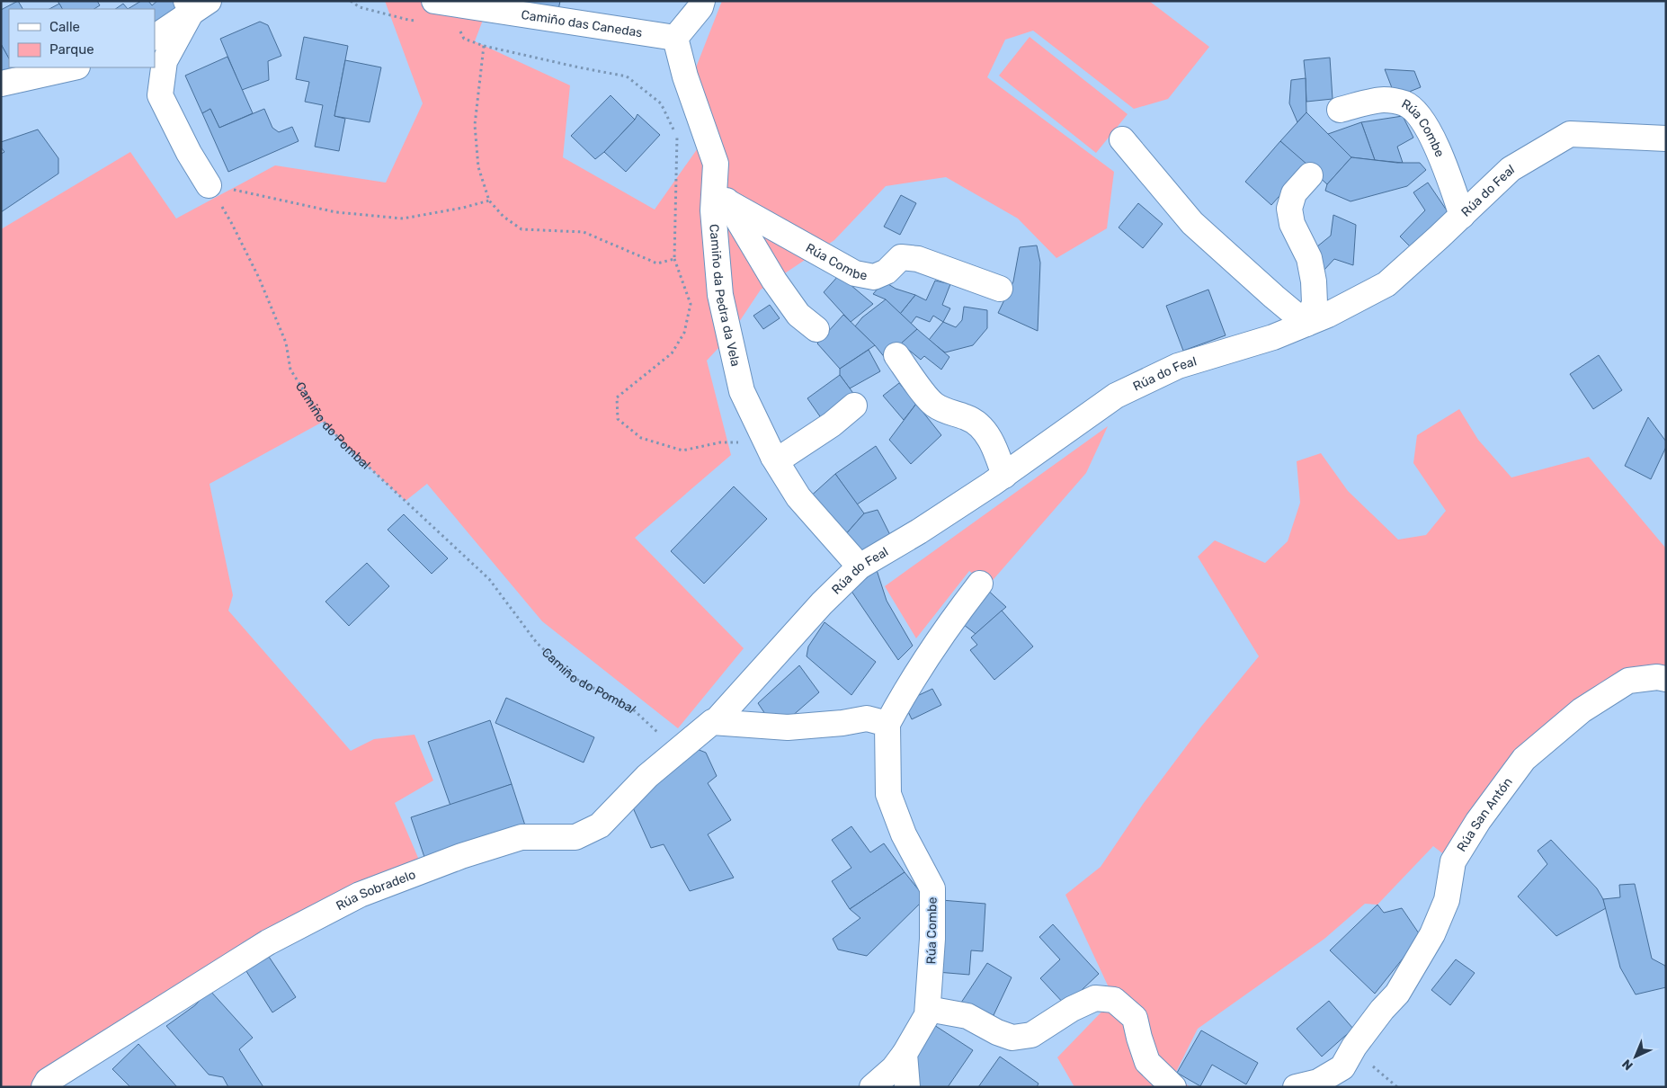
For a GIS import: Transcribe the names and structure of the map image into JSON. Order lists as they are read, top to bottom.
{
  "streets": {
    "street": [
      "Camiño das Canedas",
      "Rúa Combe",
      "Rúa do Feal",
      "Camiño da Pedra da Vela",
      "Rúa San Antón",
      "Rúa Sobradelo"
    ],
    "path": ["Camiño do Pombal"]
  },
  "crossings": [
    ["Camiño das Canedas", "Camiño da Pedra da Vela"],
    ["Rúa Combe", "Rúa do Feal"],
    ["Rúa Combe", "Camiño da Pedra da Vela"],
    ["Rúa do Feal", "Camiño da Pedra da Vela"],
    ["Rúa do Feal", "Rúa Sobradelo"],
    ["Camiño do Pombal", "Rúa Sobradelo"]
  ],
  "legend": ["Calle", "Parque"],
  "north": "bottom left"
}
